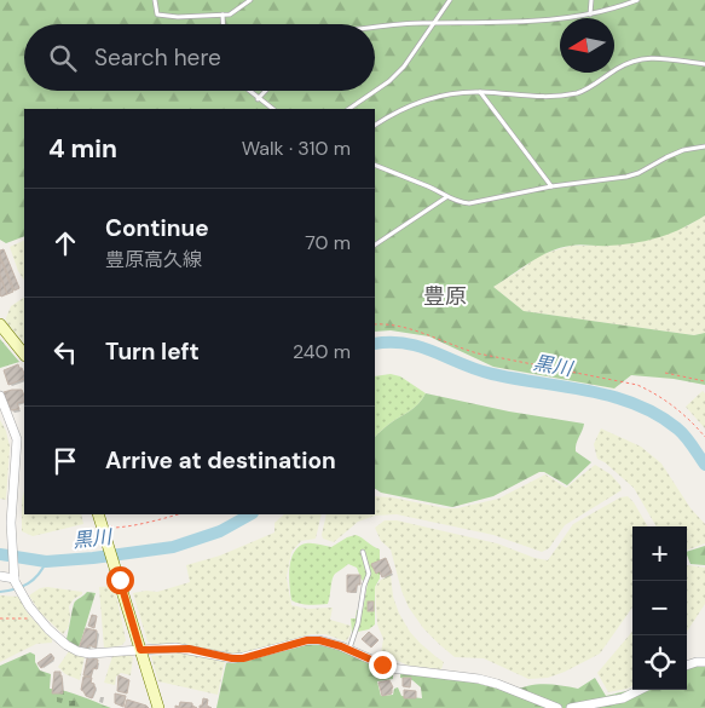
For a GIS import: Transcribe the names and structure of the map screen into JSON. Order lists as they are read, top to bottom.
{
  "districts": ["豊原"],
  "water": ["黒川"],
  "north": "left",
  "page": {
    "search": "Search here",
    "heading": ["4 min", "Walk · 310 m"],
    "list": [
      ["Continue", "豊原高久線", "70 m"],
      ["Turn left", "240 m"],
      "Arrive at destination"
    ],
    "map_buttons": ["+", "−"]
  }
}
